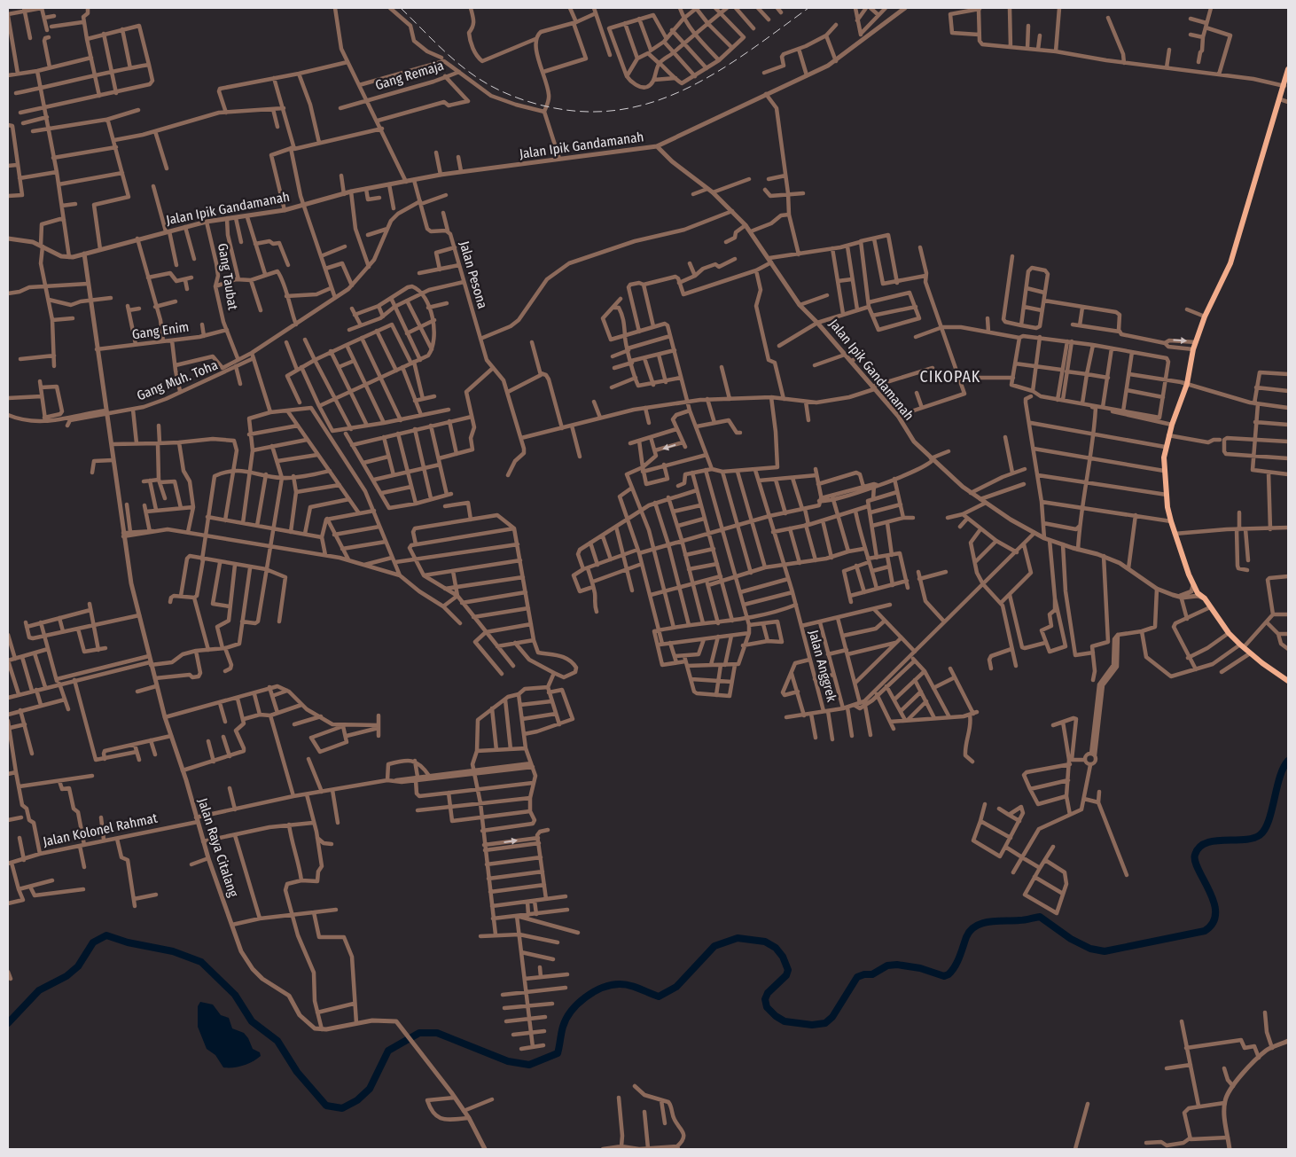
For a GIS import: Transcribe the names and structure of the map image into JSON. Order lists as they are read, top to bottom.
{
  "streets": {
    "street": [
      "Gang Remaja",
      "Jalan Ipik Gandamanah",
      "Jalan Pesona",
      "Gang Taubat",
      "Gang Enim",
      "Gang Muh. Toha",
      "Jalan Anggrek",
      "Jalan Kolonel Rahmat",
      "Jalan Raya Citalang"
    ]
  },
  "crossings": [
    ["Jalan Ipik Gandamanah", "Jalan Pesona"],
    ["Jalan Ipik Gandamanah", "Gang Taubat"],
    ["Jalan Ipik Gandamanah", "Jalan Raya Citalang"],
    ["Gang Taubat", "Gang Enim"],
    ["Gang Enim", "Jalan Raya Citalang"],
    ["Gang Muh. Toha", "Jalan Raya Citalang"],
    ["Jalan Kolonel Rahmat", "Jalan Raya Citalang"]
  ],
  "districts": ["CIKOPAK"]
}
